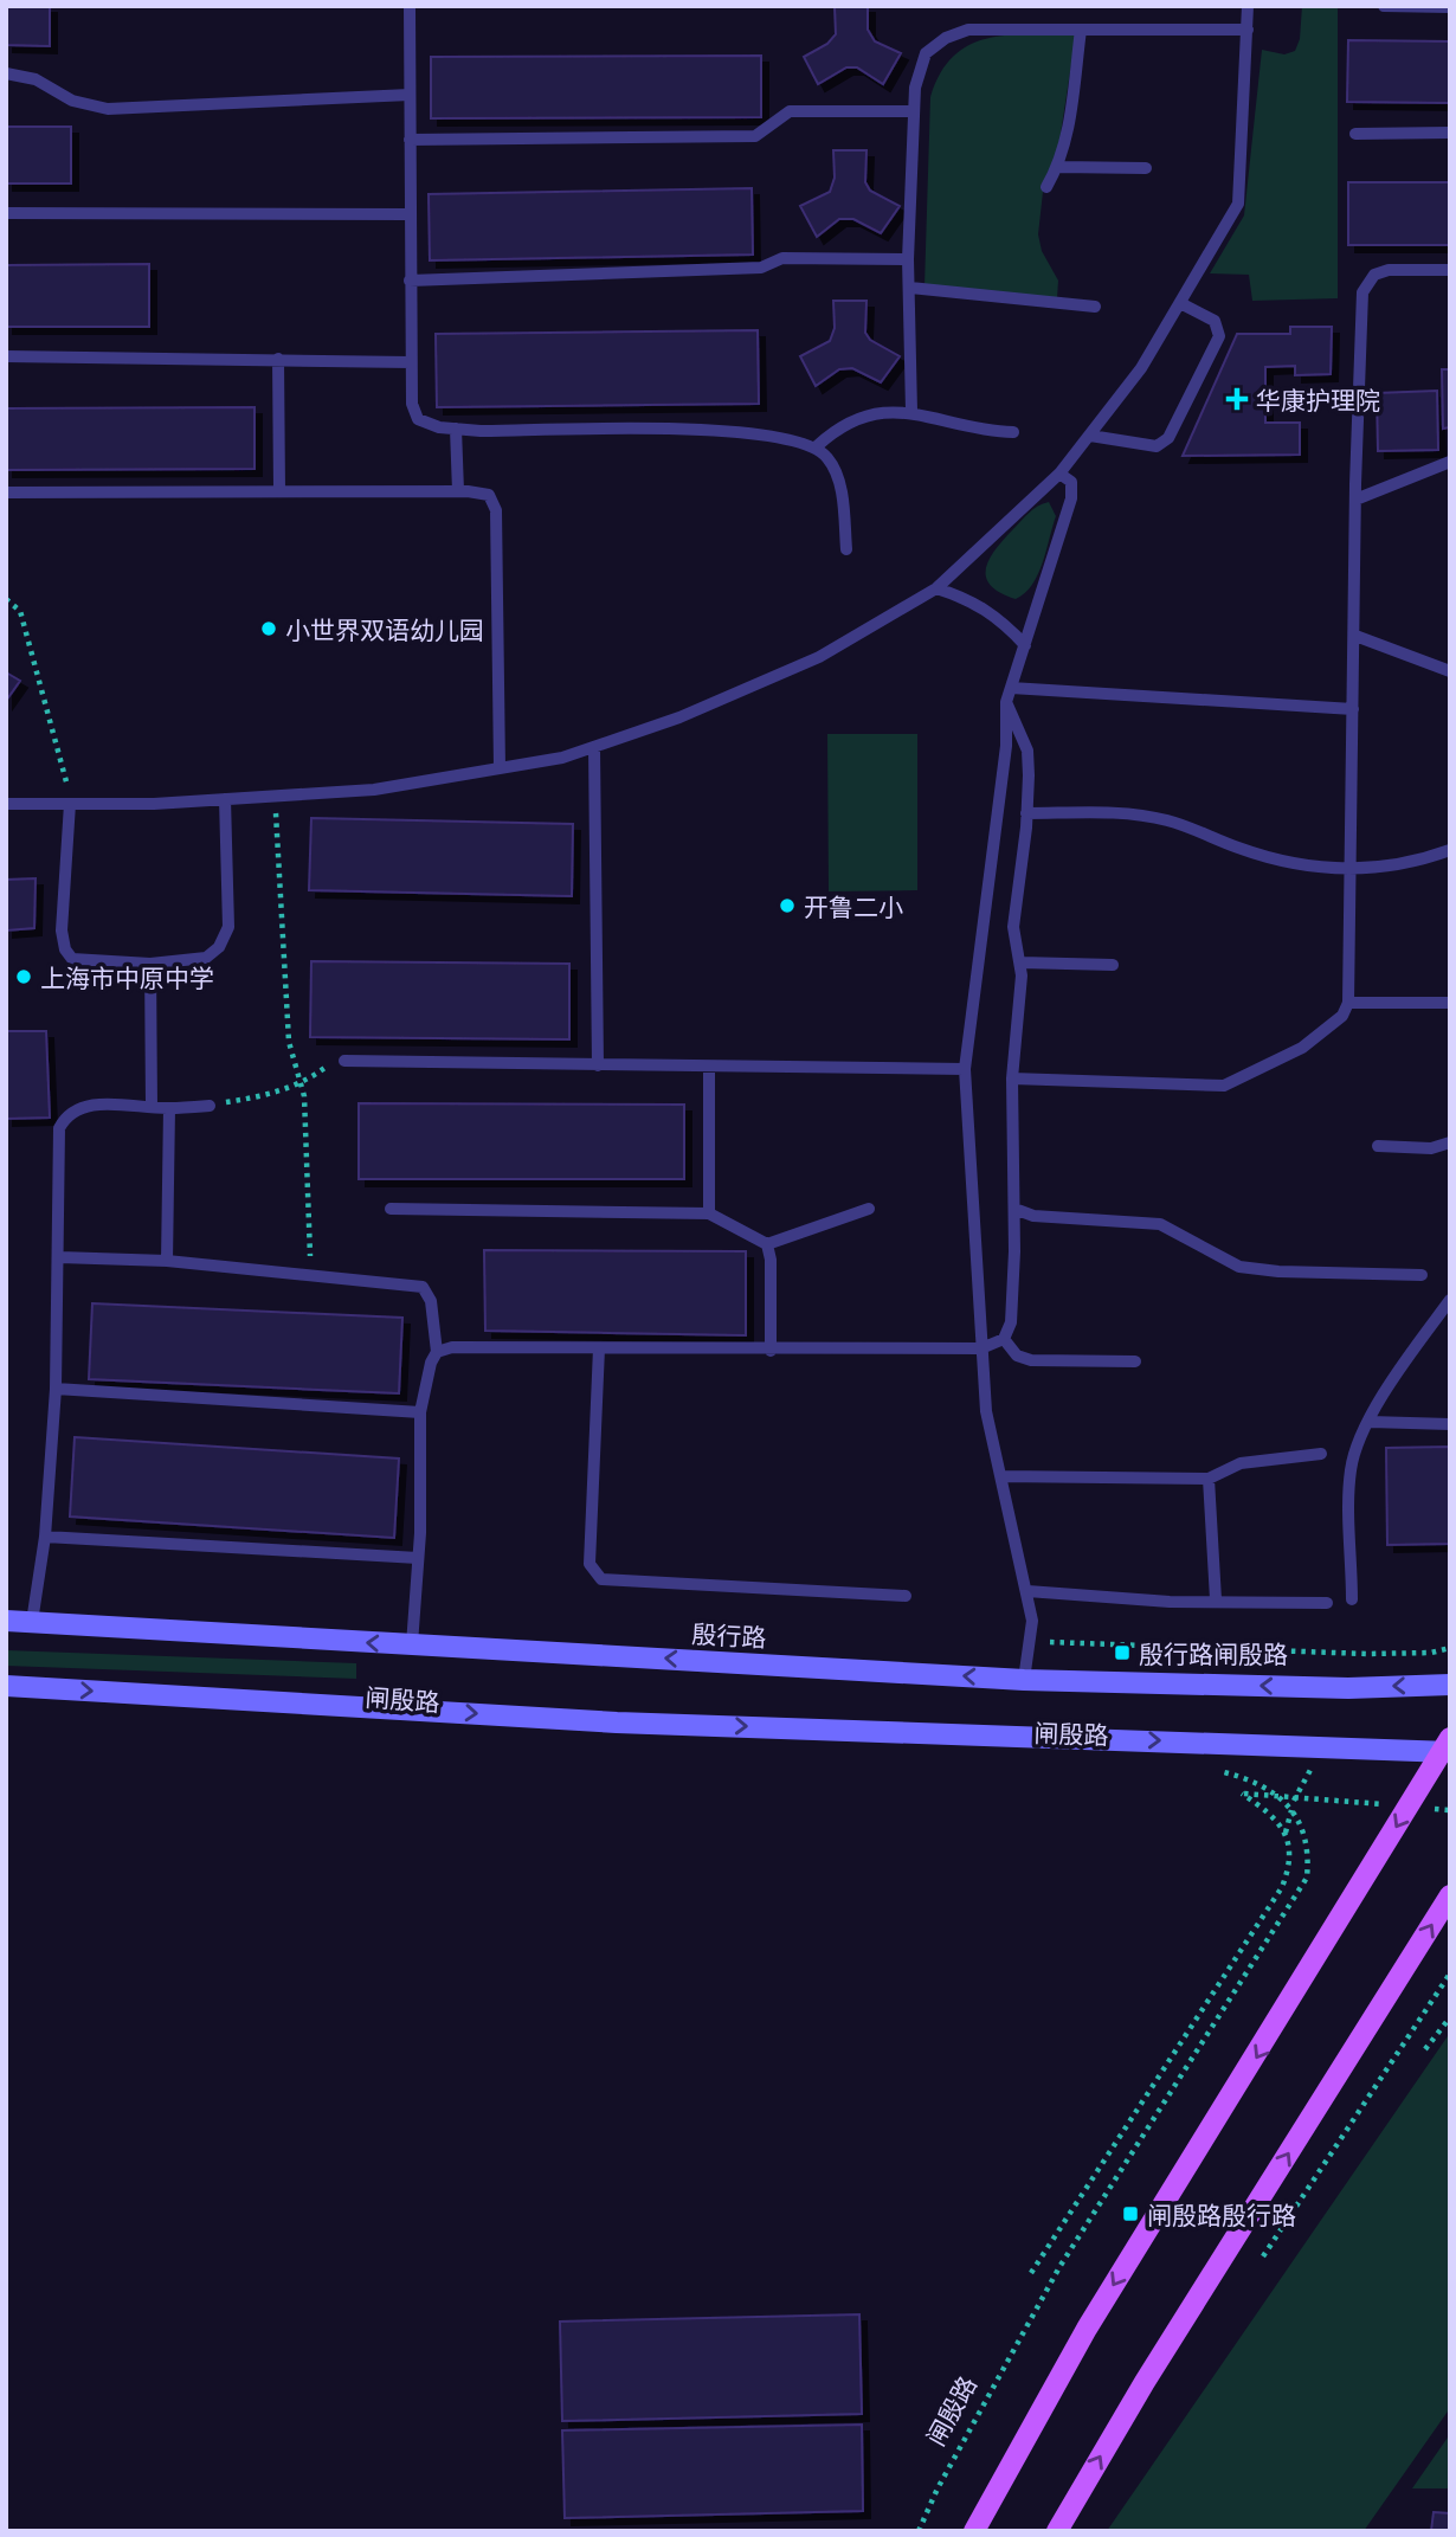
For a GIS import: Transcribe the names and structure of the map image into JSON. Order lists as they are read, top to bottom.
{
  "streets": {
    "main road": ["殷行路"],
    "path": ["闸殷路"]
  },
  "places": {
    "health": ["华康护理院"],
    "other": ["小世界双语幼儿园", "开鲁二小", "上海市中原中学"],
    "transit": ["殷行路闸殷路", "闸殷路殷行路"]
  }
}
